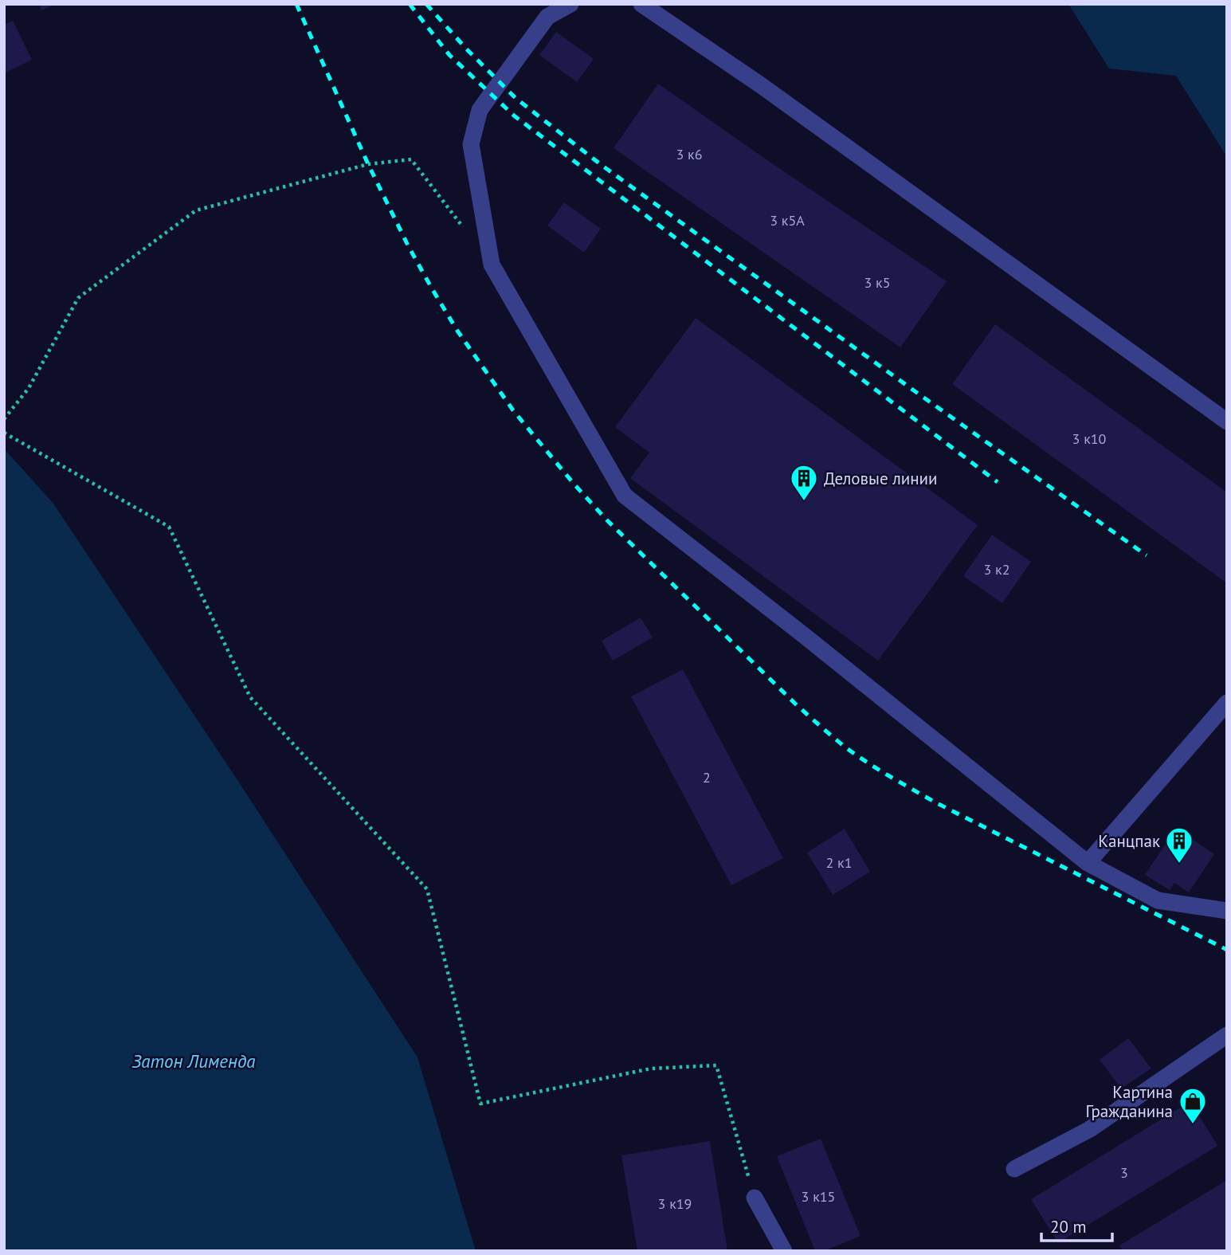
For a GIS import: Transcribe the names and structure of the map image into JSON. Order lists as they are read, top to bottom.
{
  "water": ["Затон Лименда"],
  "places": {
    "building": ["Деловые линии", "Канцпак"],
    "shop": ["Картина Гражданина"]
  },
  "house_numbers": [
    "3 к6",
    "3 к5А",
    "3 к5",
    "3 к10",
    "3 к2",
    "2",
    "2 к1",
    "3",
    "3 к15",
    "3 к19"
  ],
  "scale_bar": "20 m"
}
